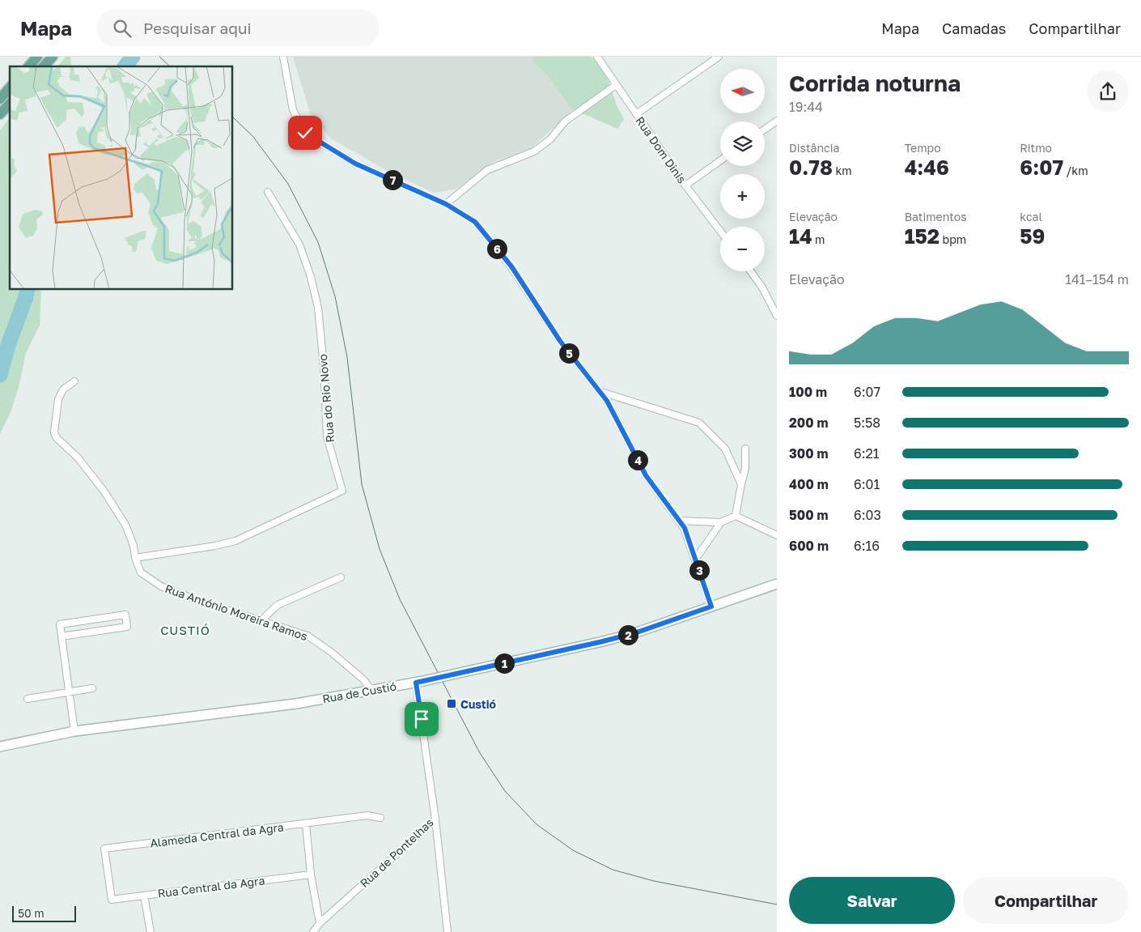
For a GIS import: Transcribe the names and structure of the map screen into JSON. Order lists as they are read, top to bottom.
{
  "streets": {
    "main road": ["Rua de Custió"],
    "street": [
      "Rua Dom Dinis",
      "Rua do Rio Novo",
      "Rua António Moreira Ramos",
      "Alameda Central da Agra",
      "Rua de Pontelhas",
      "Rua Central da Agra"
    ]
  },
  "crossings": [
    ["Rua do Rio Novo", "Rua António Moreira Ramos"],
    ["Rua António Moreira Ramos", "Rua de Custió"],
    ["Rua de Custió", "Rua de Pontelhas"],
    ["Alameda Central da Agra", "Rua Central da Agra"]
  ],
  "districts": ["CUSTIÓ"],
  "places": {
    "transit": ["Custió"]
  },
  "scale_bar": "50 m",
  "north": "left",
  "page": {
    "header": "Mapa",
    "search": "Pesquisar aqui",
    "nav": ["Mapa", "Camadas", "Compartilhar"],
    "heading": ["Corrida noturna", "19:44"],
    "map_buttons": ["+", "−"],
    "stats": [
      ["Distância", "0.78 km"],
      ["Tempo", "4:46"],
      ["Ritmo", "6:07 /km"],
      ["Elevação", "14 m"],
      ["Batimentos", "152 bpm"],
      ["kcal", "59"]
    ],
    "pins": [
      "7",
      "6",
      "5",
      "4",
      "3",
      "2",
      "1"
    ],
    "chart": ["Elevação", "141–154 m"],
    "list": [
      {
        "name": "100 m",
        "note": "6:07"
      },
      {
        "name": "200 m",
        "note": "5:58"
      },
      {
        "name": "300 m",
        "note": "6:21"
      },
      {
        "name": "400 m",
        "note": "6:01"
      },
      {
        "name": "500 m",
        "note": "6:03"
      },
      {
        "name": "600 m",
        "note": "6:16"
      }
    ],
    "buttons": ["Salvar", "Compartilhar"],
    "scale": "50 m"
  }
}
